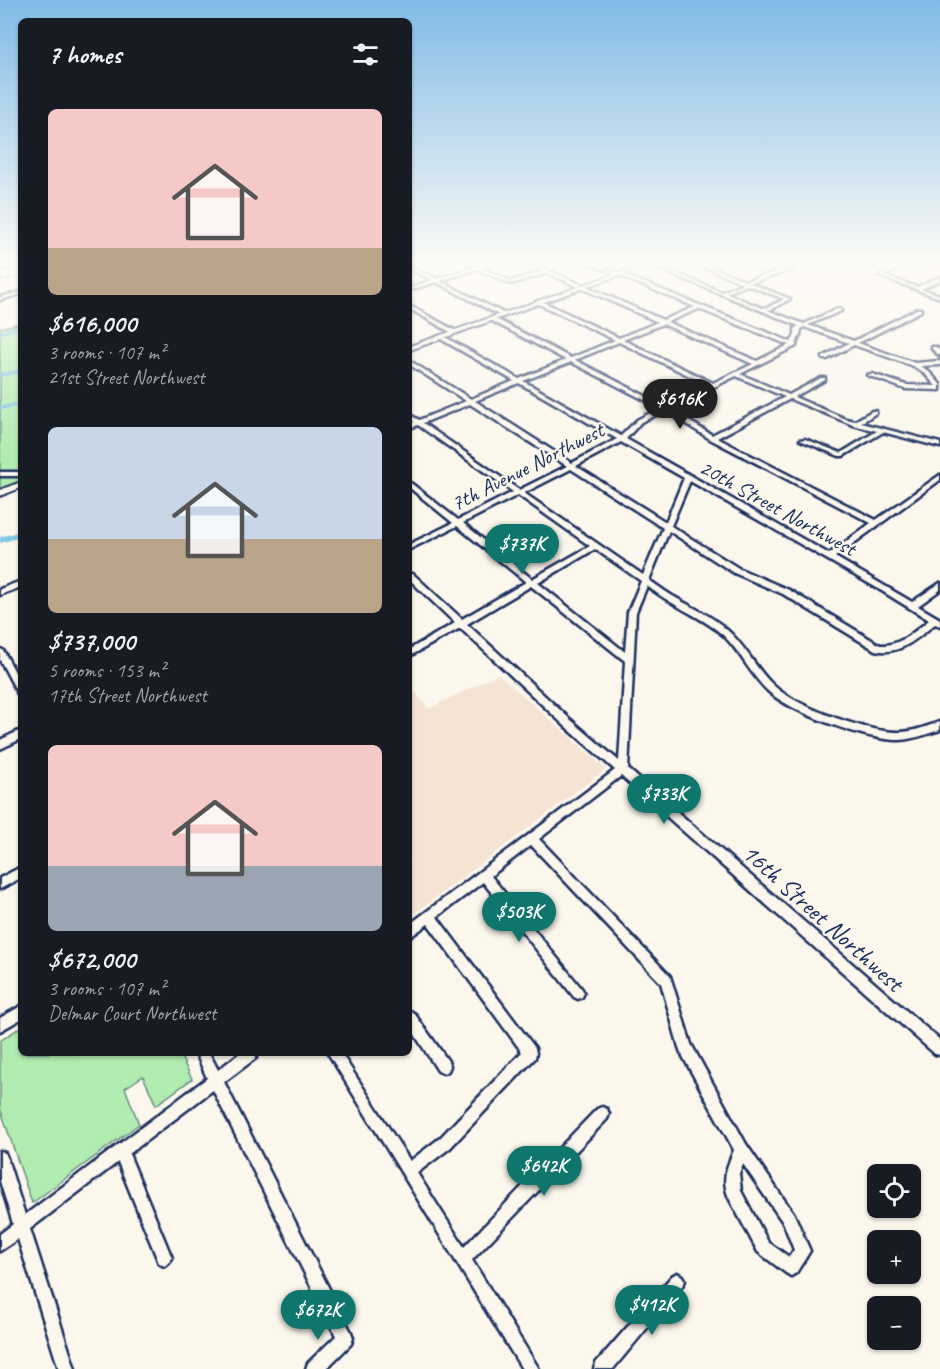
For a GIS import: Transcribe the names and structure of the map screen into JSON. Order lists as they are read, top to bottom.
{
  "streets": {
    "street": ["7th Avenue Northwest", "20th Street Northwest", "16th Street Northwest"]
  },
  "crossings": [
    ["7th Avenue Northwest", "20th Street Northwest"]
  ],
  "page": {
    "heading": "7 homes",
    "list": [
      {
        "name": "$616,000",
        "note": "3 rooms · 107 m² · 21st Street Northwest"
      },
      {
        "name": "$737,000",
        "note": "5 rooms · 153 m² · 17th Street Northwest"
      },
      {
        "name": "$672,000",
        "note": "3 rooms · 107 m² · Delmar Court Northwest"
      }
    ],
    "price": [
      "$616K",
      "$737K",
      "$733K",
      "$503K",
      "$642K",
      "$412K",
      "$672K"
    ],
    "map_buttons": ["+", "−"]
  }
}
